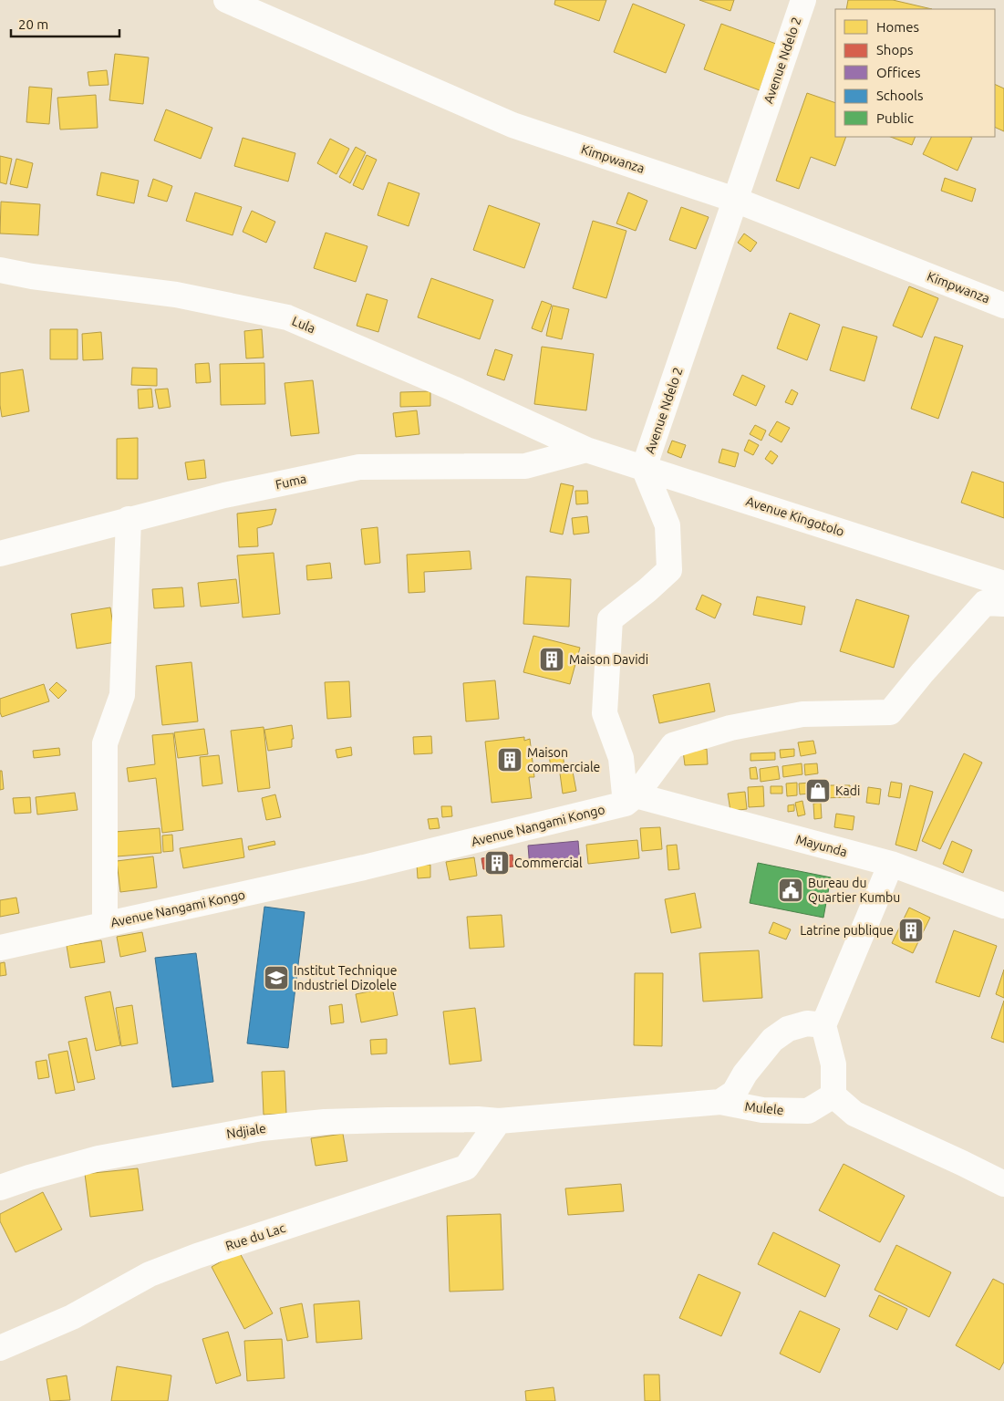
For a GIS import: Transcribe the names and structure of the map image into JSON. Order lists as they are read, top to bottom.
{
  "streets": {
    "street": [
      "Avenue Ndelo 2",
      "Kimpwanza",
      "Lula",
      "Fuma",
      "Avenue Kingotolo",
      "Avenue Nangami Kongo",
      "Mayunda",
      "Mulele",
      "Ndjiale",
      "Rue du Lac"
    ]
  },
  "crossings": [
    ["Avenue Ndelo 2", "Kimpwanza"],
    ["Avenue Ndelo 2", "Avenue Kingotolo"],
    ["Avenue Ndelo 2", "Avenue Nangami Kongo"],
    ["Avenue Ndelo 2", "Mayunda"],
    ["Lula", "Fuma"],
    ["Lula", "Avenue Kingotolo"],
    ["Fuma", "Avenue Kingotolo"],
    ["Avenue Nangami Kongo", "Mayunda"],
    ["Mulele", "Ndjiale"],
    ["Mulele", "Rue du Lac"],
    ["Ndjiale", "Rue du Lac"]
  ],
  "places": {
    "building": [
      "Maison Davidi",
      "Maison commerciale",
      "Commercial",
      "Latrine publique"
    ],
    "shop": ["Kadi"],
    "public building": ["Bureau du Quartier Kumbu"],
    "school or university": ["Institut Technique Industriel Dizolele"]
  },
  "legend": [
    "Homes",
    "Shops",
    "Offices",
    "Schools",
    "Public"
  ],
  "scale_bar": "20 m"
}
